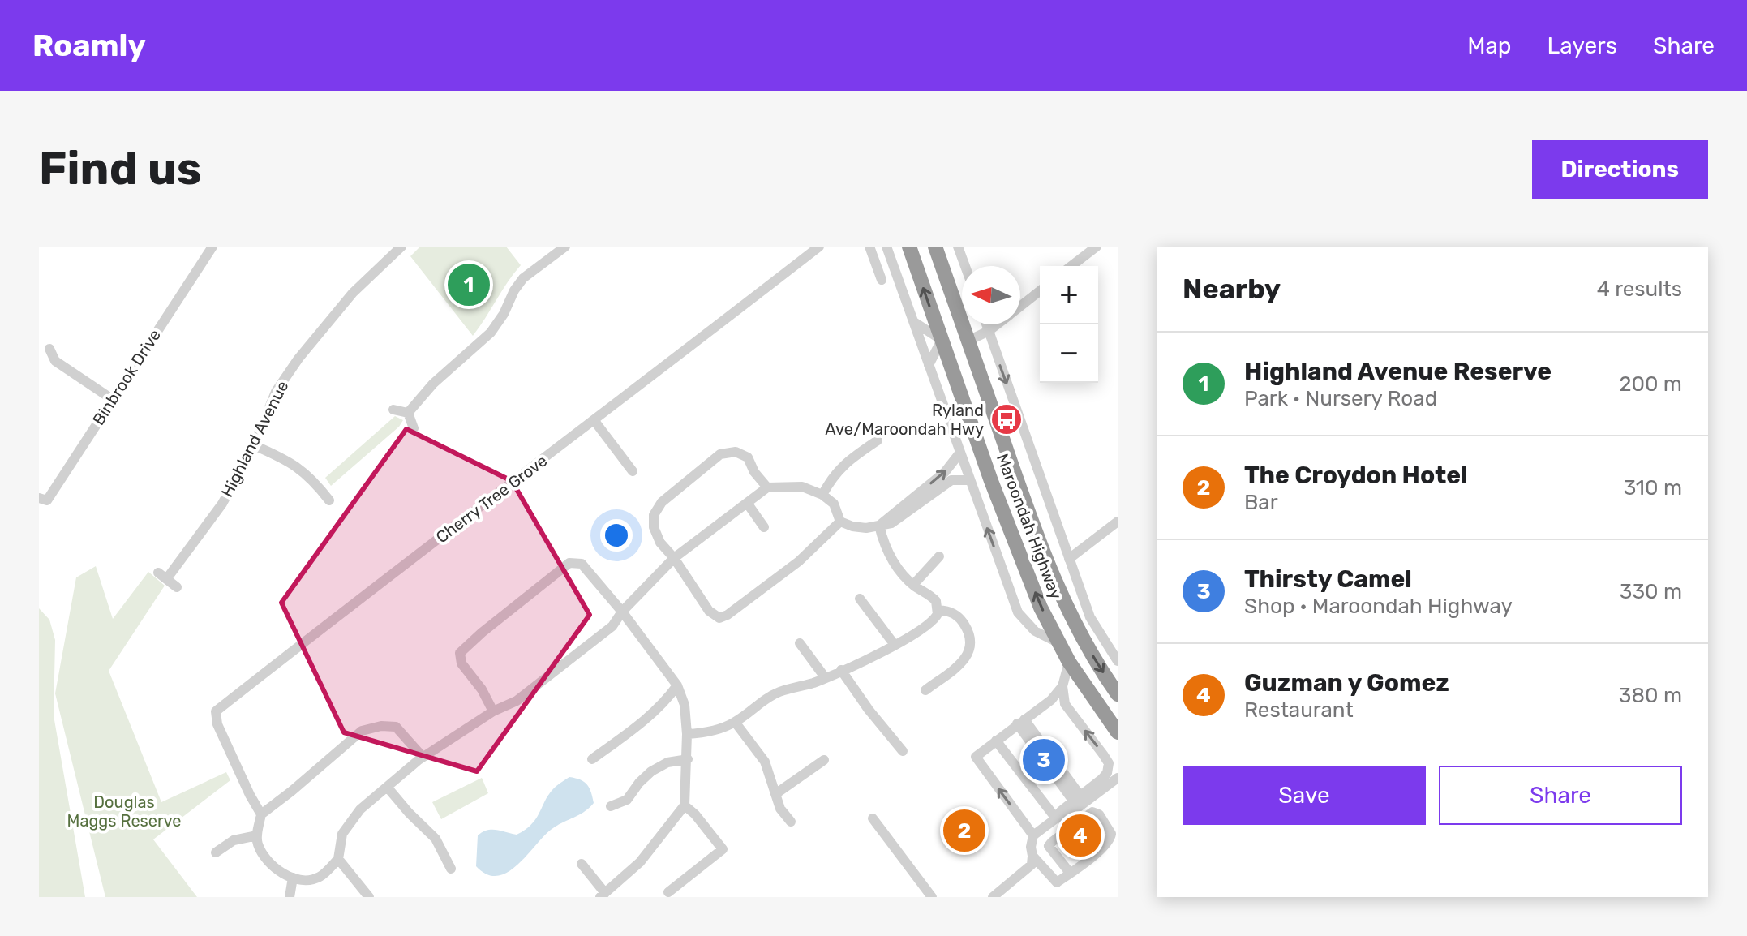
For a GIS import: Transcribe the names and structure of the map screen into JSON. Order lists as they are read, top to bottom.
{
  "streets": {
    "highway": ["Maroondah Highway"],
    "street": ["Binbrook Drive", "Highland Avenue", "Cherry Tree Grove"]
  },
  "parks": ["Douglas Maggs Reserve"],
  "places": {
    "bus stop": ["Ryland Ave/Maroondah Hwy"]
  },
  "north": "left",
  "page": {
    "header": "Roamly",
    "nav": ["Map", "Layers", "Share"],
    "buttons": [
      "Directions",
      ["Save", "Share"]
    ],
    "title": "Find us",
    "heading": ["Nearby", "4 results"],
    "pins": [
      "1",
      "3",
      "2",
      "4"
    ],
    "map_buttons": ["+", "−"],
    "list": [
      {
        "mark": "1",
        "name": "Highland Avenue Reserve",
        "note": "Park · Nursery Road",
        "value": "200 m"
      },
      {
        "mark": "2",
        "name": "The Croydon Hotel",
        "note": "Bar",
        "value": "310 m"
      },
      {
        "mark": "3",
        "name": "Thirsty Camel",
        "note": "Shop · Maroondah Highway",
        "value": "330 m"
      },
      {
        "mark": "4",
        "name": "Guzman y Gomez",
        "note": "Restaurant",
        "value": "380 m"
      }
    ]
  }
}
